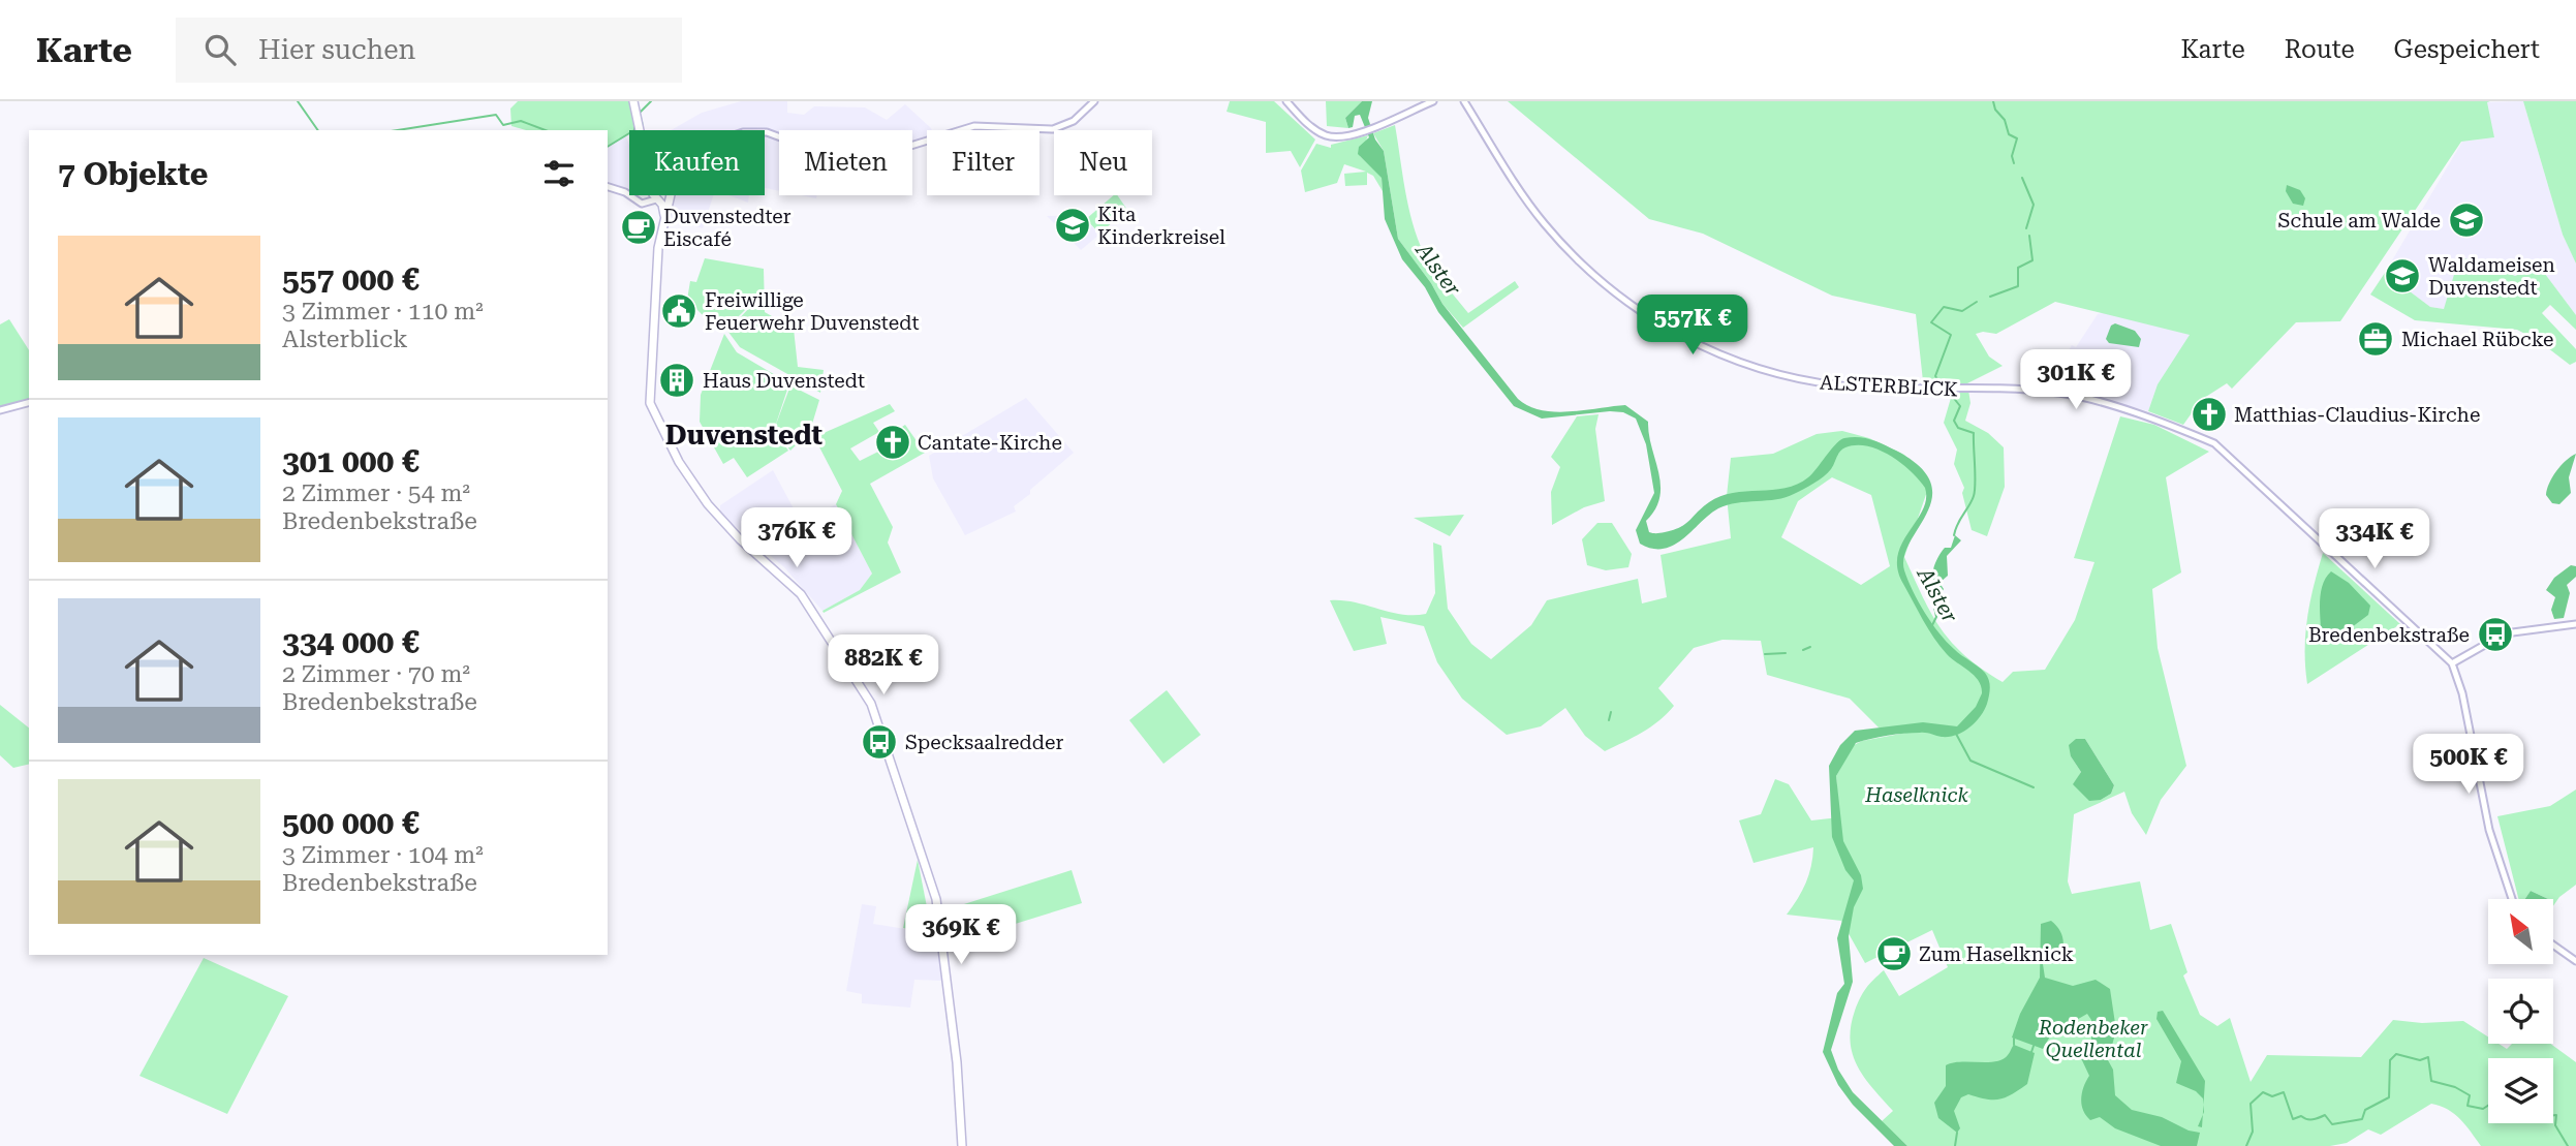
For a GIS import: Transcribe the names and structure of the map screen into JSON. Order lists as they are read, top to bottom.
{
  "streets": {
    "street": ["ALSTERBLICK"]
  },
  "districts": ["Duvenstedt"],
  "water": ["Alster"],
  "parks": ["Haselknick", "Rodenbeker Quellental"],
  "places": {
    "school or university": ["Schule am Walde", "Kita Kinderkreisel", "Waldameisen Duvenstedt"],
    "cafe": ["Duvenstedter Eiscafé", "Zum Haselknick"],
    "public building": ["Freiwillige Feuerwehr Duvenstedt"],
    "office": ["Michael Rübcke"],
    "building": ["Haus Duvenstedt"],
    "church": ["Matthias-Claudius-Kirche", "Cantate-Kirche"],
    "bus stop": ["Bredenbekstraße", "Specksaalredder"]
  },
  "north": "top left",
  "page": {
    "header": "Karte",
    "search": "Hier suchen",
    "nav": ["Karte", "Route", "Gespeichert"],
    "chip": [
      "Kaufen",
      "Mieten",
      "Filter",
      "Neu"
    ],
    "heading": "7 Objekte",
    "list": [
      {
        "name": "557 000 €",
        "note": "3 Zimmer · 110 m² · Alsterblick"
      },
      {
        "name": "301 000 €",
        "note": "2 Zimmer · 54 m² · Bredenbekstraße"
      },
      {
        "name": "334 000 €",
        "note": "2 Zimmer · 70 m² · Bredenbekstraße"
      },
      {
        "name": "500 000 €",
        "note": "3 Zimmer · 104 m² · Bredenbekstraße"
      }
    ],
    "price": [
      "557K €",
      "301K €",
      "376K €",
      "334K €",
      "882K €",
      "500K €",
      "369K €"
    ]
  }
}
